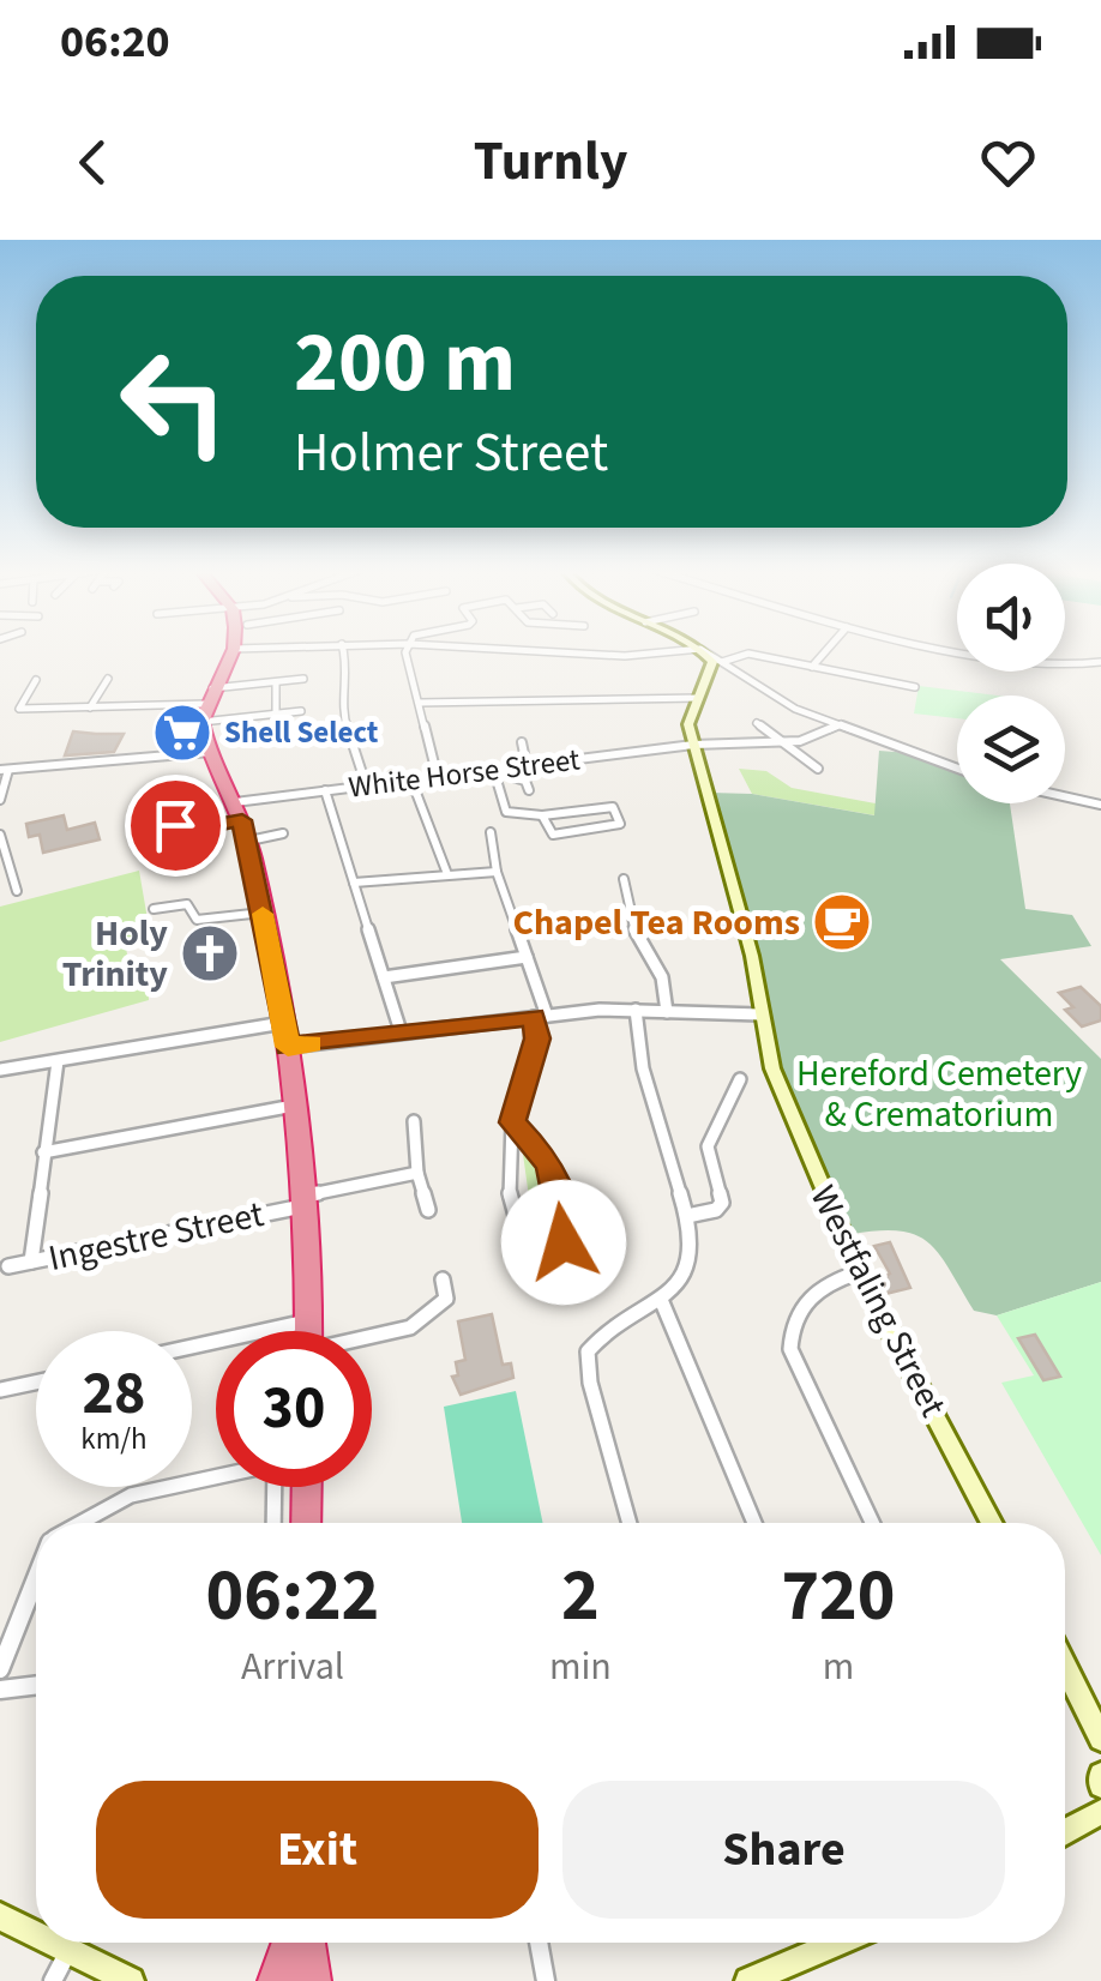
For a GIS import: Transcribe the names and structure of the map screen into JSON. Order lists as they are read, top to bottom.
{
  "streets": {
    "street": ["White Horse Street", "Ingestre Street", "Westfaling Street"]
  },
  "crossings": [
    ["White Horse Street", "Westfaling Street"]
  ],
  "parks": ["Hereford Cemetery & Crematorium"],
  "places": {
    "supermarket": ["Shell Select"],
    "cafe": ["Chapel Tea Rooms"],
    "church": ["Holy Trinity"]
  },
  "page": {
    "status": "06:20",
    "header": "Turnly",
    "turn": ["200 m", "Holmer Street"],
    "speed": "28 km/h",
    "limit": "30",
    "eta": [
      "06:22",
      "Arrival",
      "2",
      "min",
      "720",
      "m"
    ],
    "buttons": ["Exit", "Share"]
  }
}
